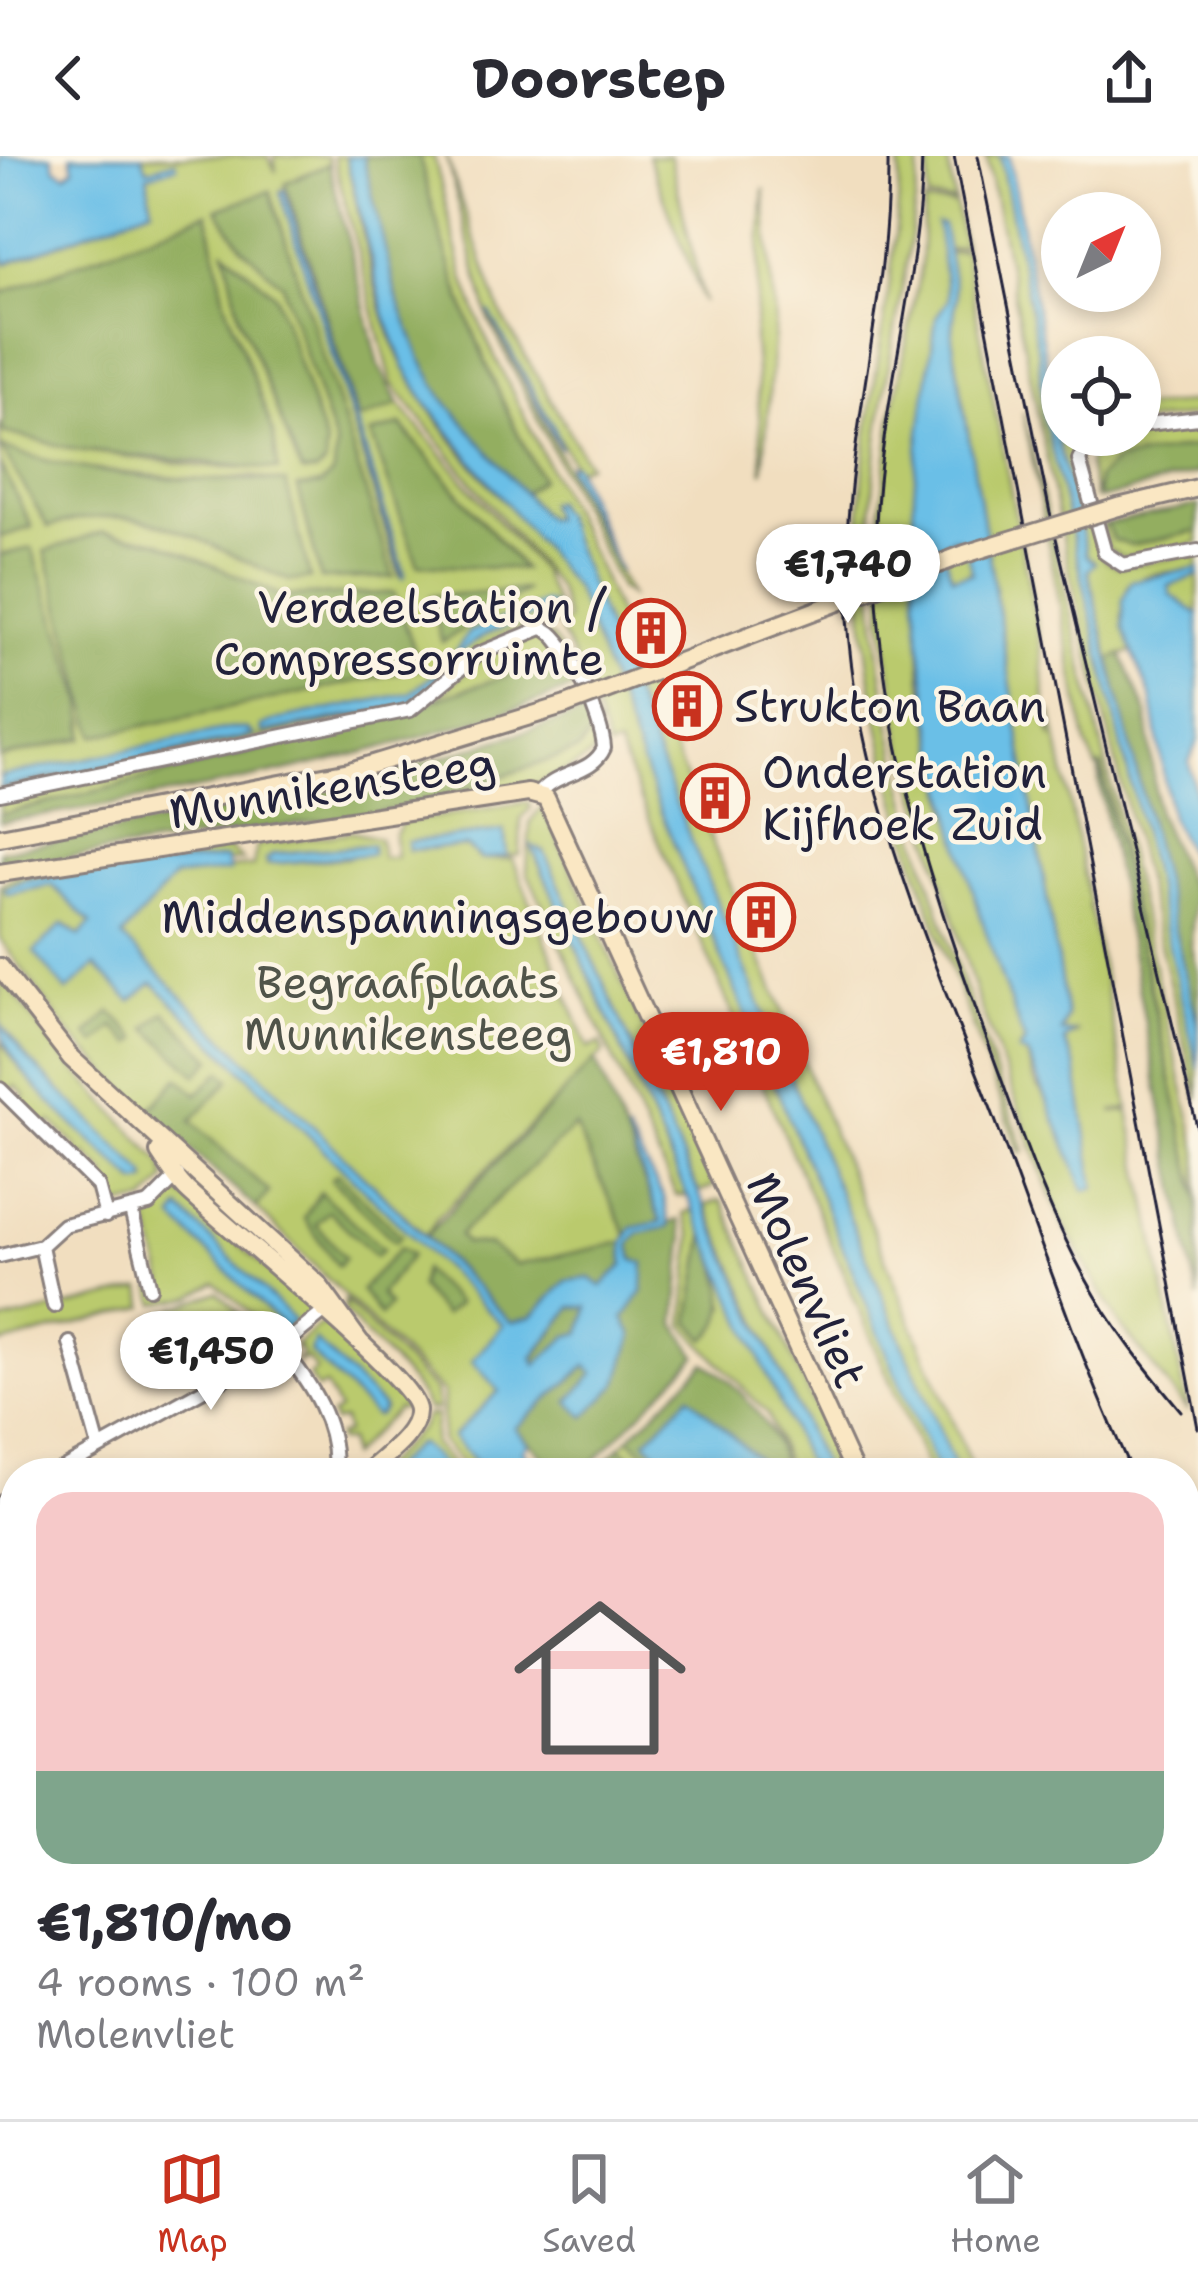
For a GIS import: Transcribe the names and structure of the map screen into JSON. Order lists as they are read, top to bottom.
{
  "streets": {
    "street": ["Munnikensteeg", "Molenvliet"]
  },
  "crossings": [
    ["Munnikensteeg", "Molenvliet"]
  ],
  "parks": ["Begraafplaats Munnikensteeg"],
  "places": {
    "building": [
      "Verdeelstation / Compressorruimte",
      "Strukton Baan",
      "Onderstation Kijfhoek Zuid",
      "Middenspanningsgebouw"
    ]
  },
  "north": "top right",
  "page": {
    "header": "Doorstep",
    "price": ["€1,740", "€1,810", "€1,450"],
    "list": [
      {
        "name": "€1,810/mo",
        "note": "4 rooms · 100 m² · Molenvliet"
      }
    ],
    "tabs": ["Map", "Saved", "Home"]
  }
}
